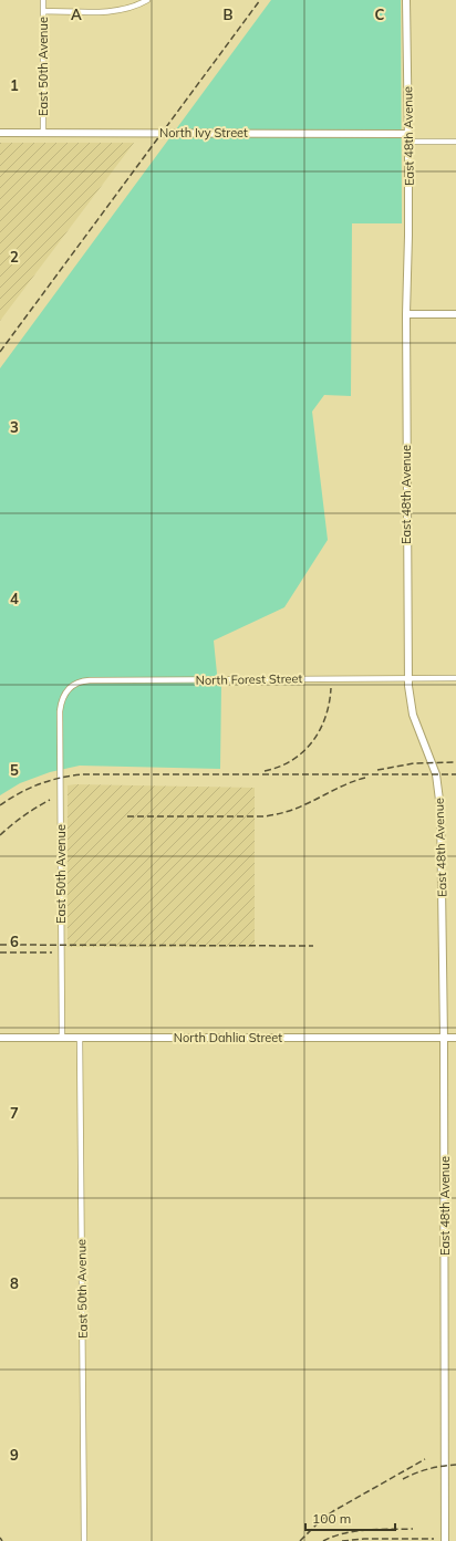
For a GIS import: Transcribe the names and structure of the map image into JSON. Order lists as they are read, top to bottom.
{
  "streets": {
    "street": [
      "East 50th Avenue",
      "North Ivy Street",
      "East 48th Avenue",
      "North Forest Street",
      "North Dahlia Street"
    ]
  },
  "crossings": [
    ["East 50th Avenue", "North Ivy Street"],
    ["East 50th Avenue", "North Forest Street"],
    ["East 50th Avenue", "North Dahlia Street"],
    ["North Ivy Street", "East 48th Avenue"],
    ["East 48th Avenue", "North Forest Street"],
    ["East 48th Avenue", "North Dahlia Street"]
  ],
  "scale_bar": "100 m",
  "grid": {
    "columns": ["A", "B", "C"],
    "rows": [
      "1",
      "2",
      "3",
      "4",
      "5",
      "6",
      "7",
      "8",
      "9"
    ]
  }
}
